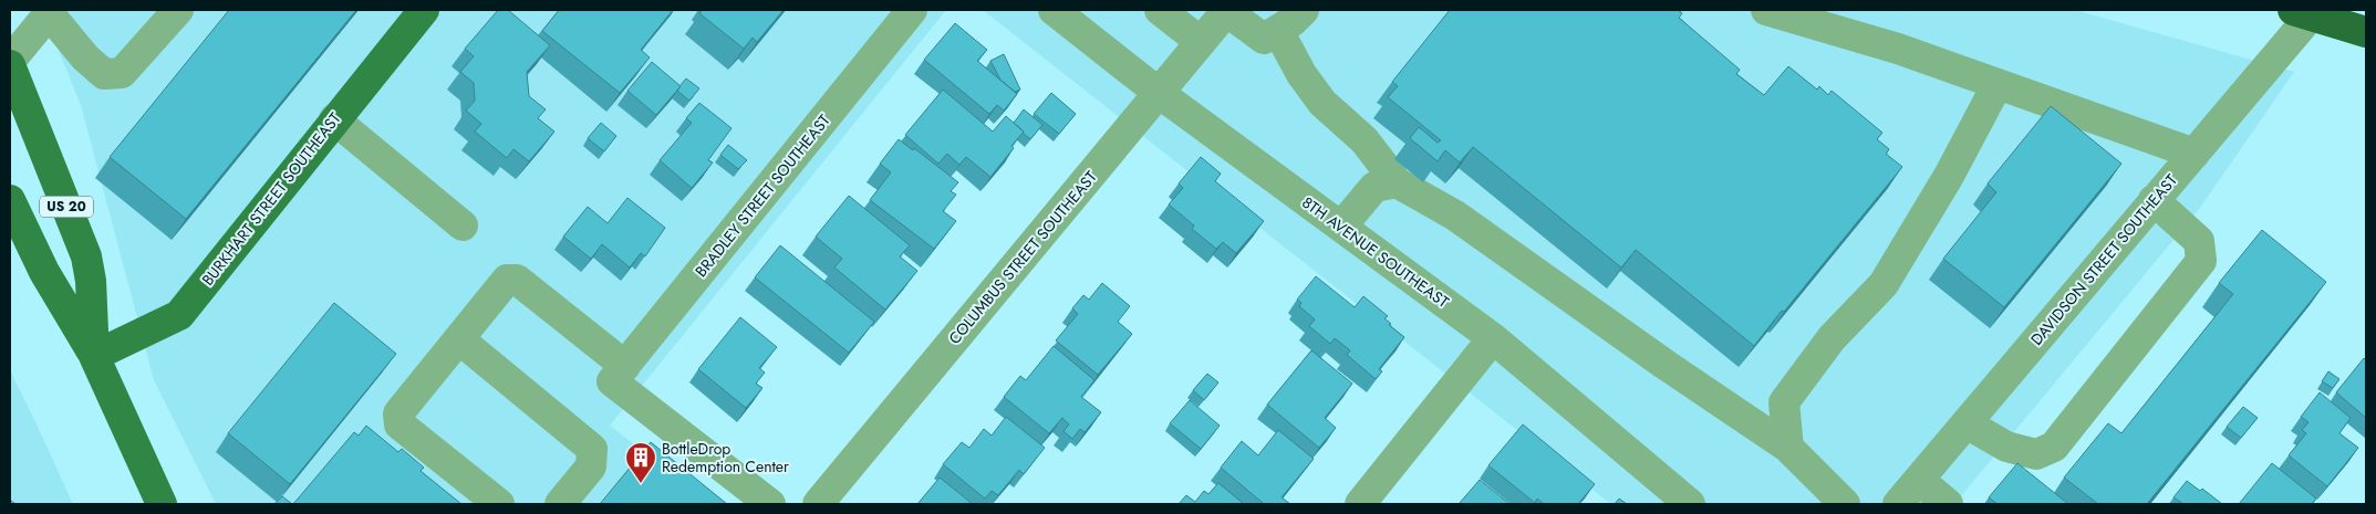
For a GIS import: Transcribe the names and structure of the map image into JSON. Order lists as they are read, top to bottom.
{
  "streets": {
    "main road": ["BURKHART STREET SOUTHEAST", "US 20"],
    "street": [
      "BRADLEY STREET SOUTHEAST",
      "8TH AVENUE SOUTHEAST",
      "COLUMBUS STREET SOUTHEAST",
      "DAVIDSON STREET SOUTHEAST"
    ]
  },
  "crossings": [
    ["BURKHART STREET SOUTHEAST", "US 20"],
    ["8TH AVENUE SOUTHEAST", "COLUMBUS STREET SOUTHEAST"]
  ],
  "places": {
    "building": ["BottleDrop Redemption Center"]
  }
}
